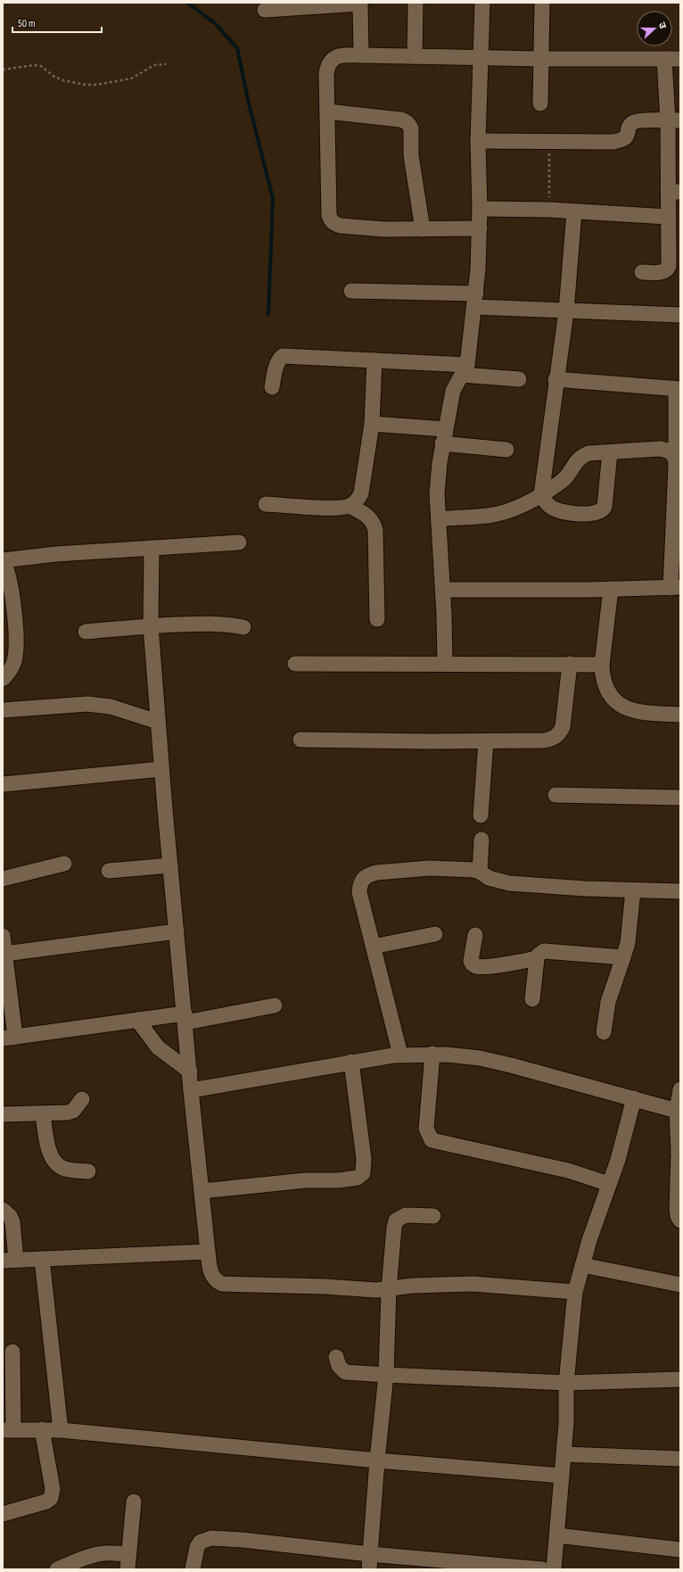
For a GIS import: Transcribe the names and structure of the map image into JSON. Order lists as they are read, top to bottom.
{
  "scale_bar": "50 m",
  "north": "right"
}
